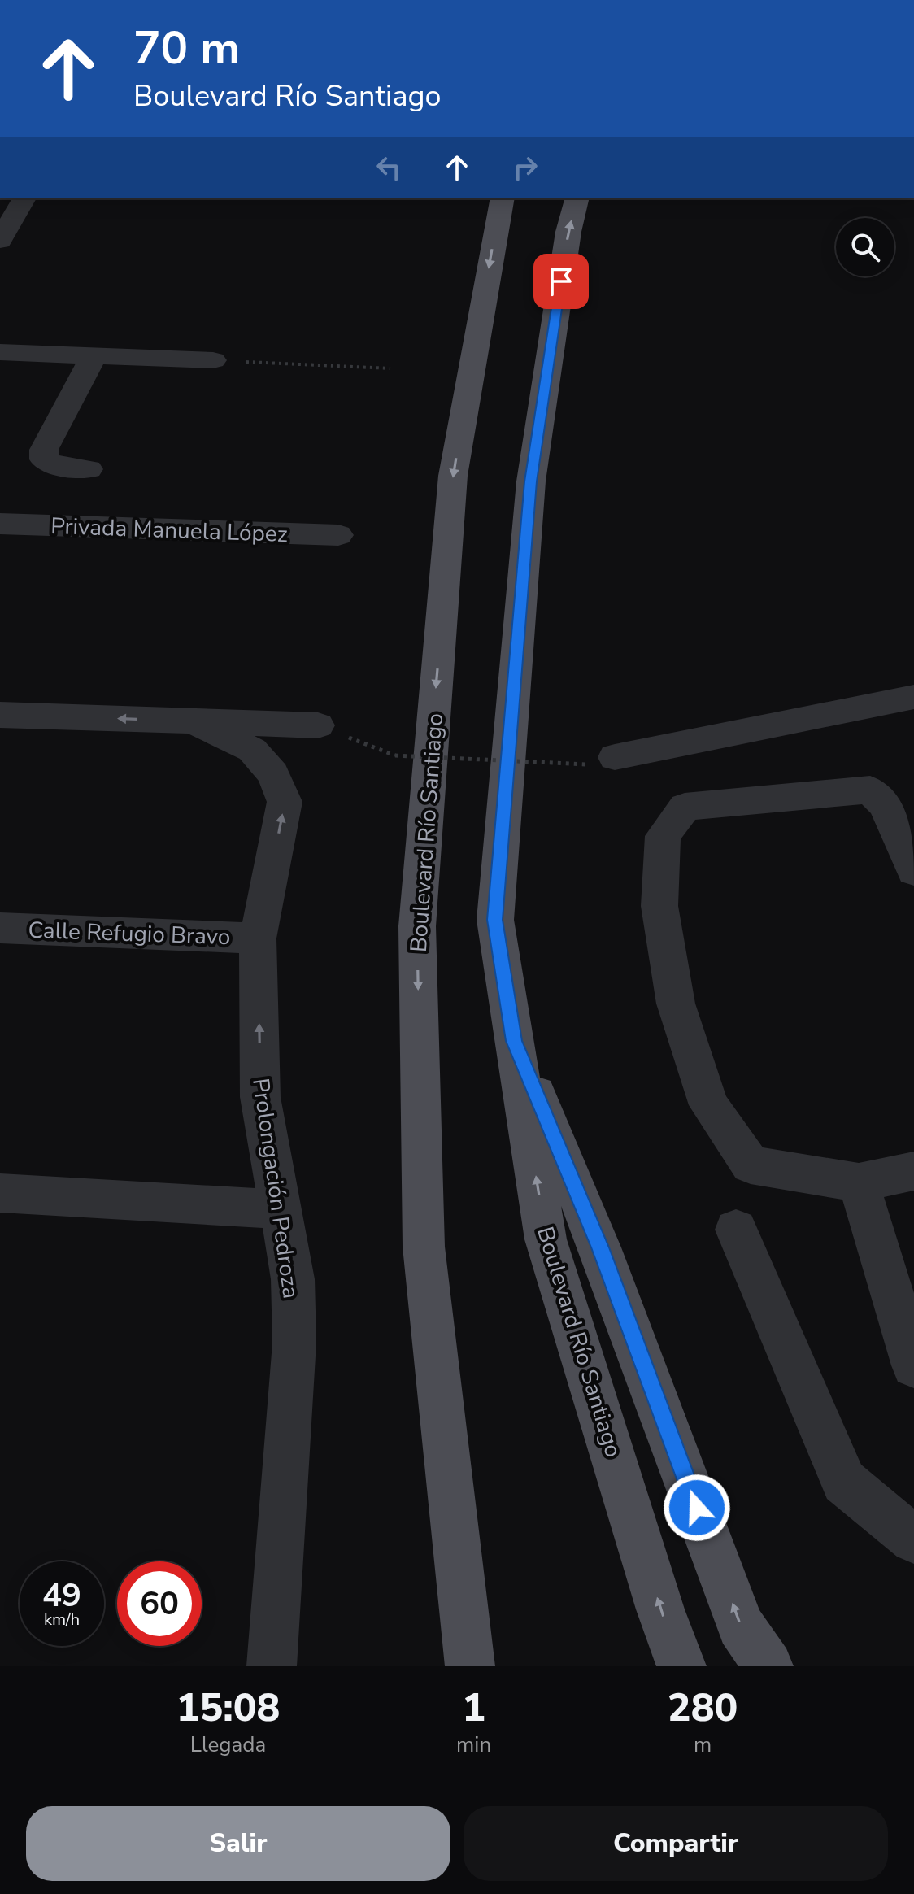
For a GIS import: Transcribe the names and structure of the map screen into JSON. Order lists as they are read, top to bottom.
{
  "streets": {
    "main road": ["Boulevard Río Santiago"],
    "street": ["Privada Manuela López", "Calle Refugio Bravo", "Prolongación Pedroza"]
  },
  "crossings": [
    ["Calle Refugio Bravo", "Prolongación Pedroza"]
  ],
  "one_way": ["Prolongación Pedroza"],
  "page": {
    "turn": ["70 m", "Boulevard Río Santiago"],
    "speed": "49 km/h",
    "limit": "60",
    "eta": [
      "15:08",
      "Llegada",
      "1",
      "min",
      "280",
      "m"
    ],
    "buttons": ["Salir", "Compartir"]
  }
}
